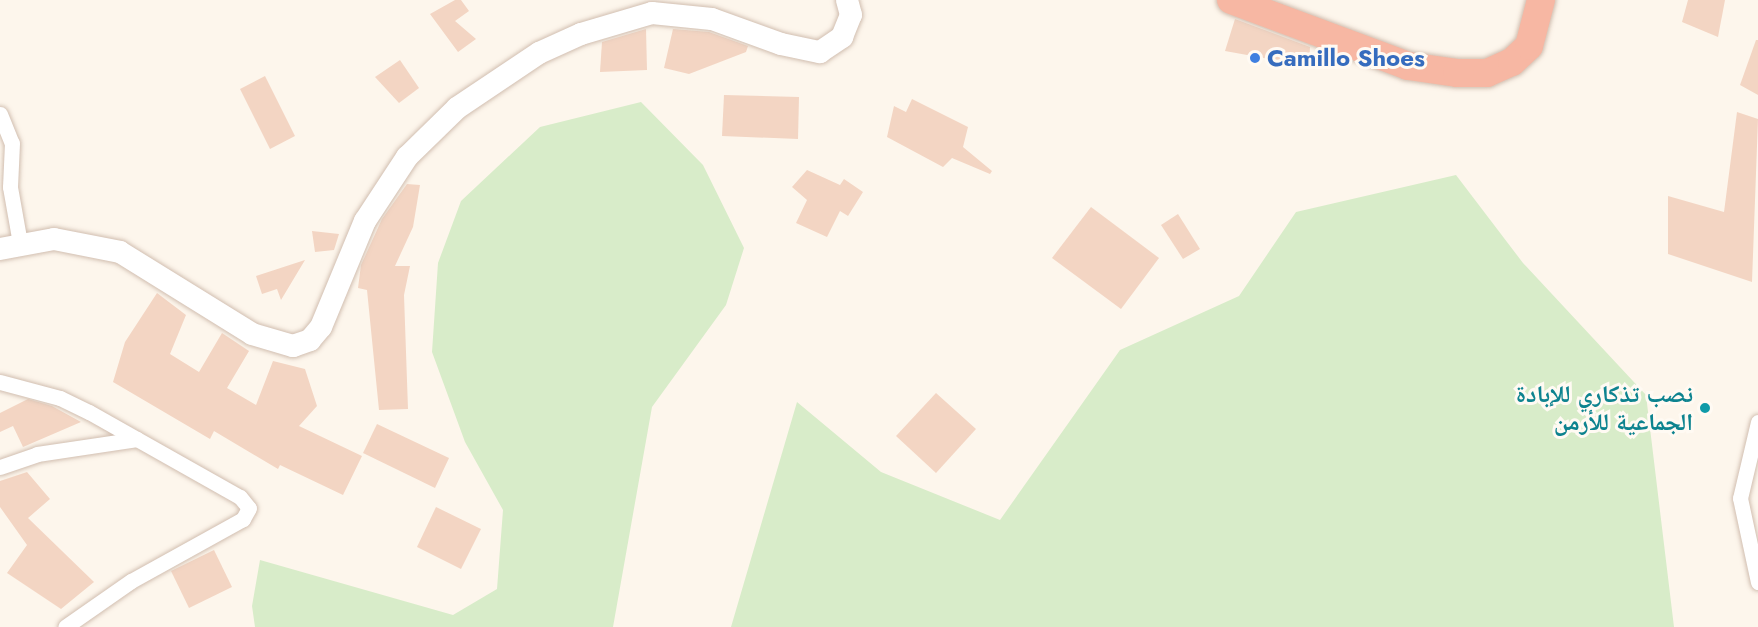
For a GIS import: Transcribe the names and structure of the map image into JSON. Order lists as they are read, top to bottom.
{
  "places": ["Camillo Shoes", "نصب تذكاري للإبادة الجماعية للأرمن"]
}
